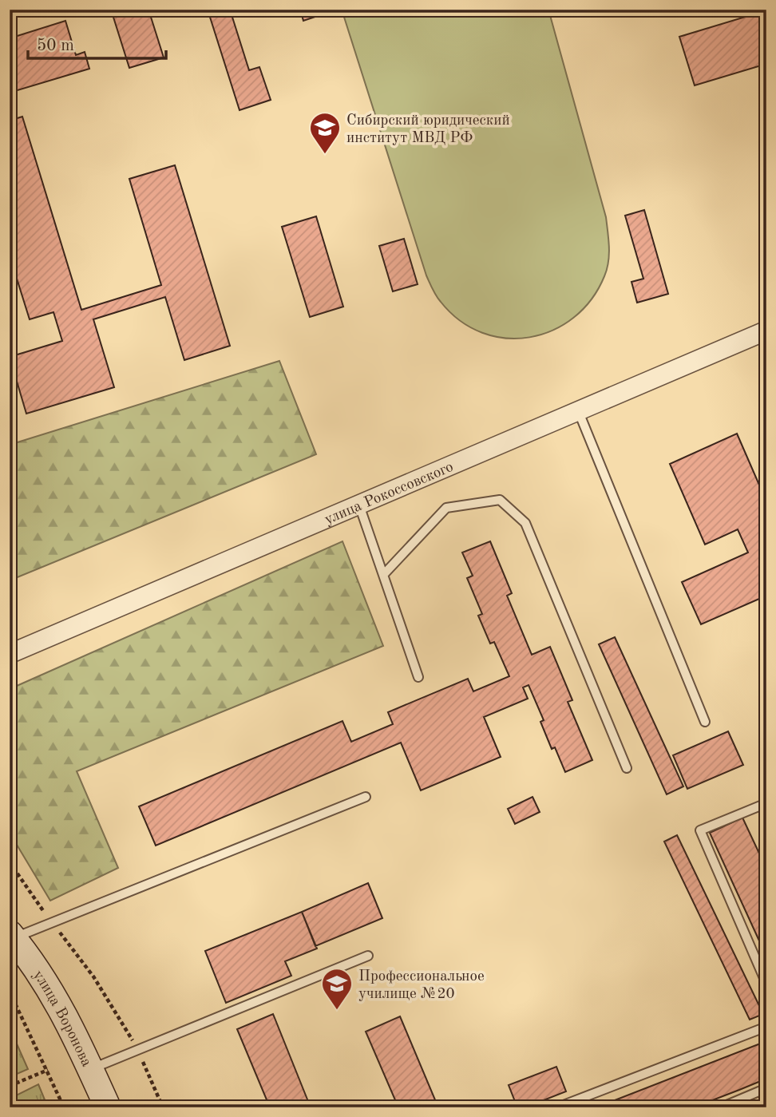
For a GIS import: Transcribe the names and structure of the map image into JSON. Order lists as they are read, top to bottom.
{
  "streets": {
    "main road": ["улица Воронова"],
    "street": ["улица Рокоссовского"]
  },
  "places": {
    "school or university": ["Сибирский юридический институт МВД РФ", "Профессиональное училище №20"]
  },
  "scale_bar": "50 m"
}
